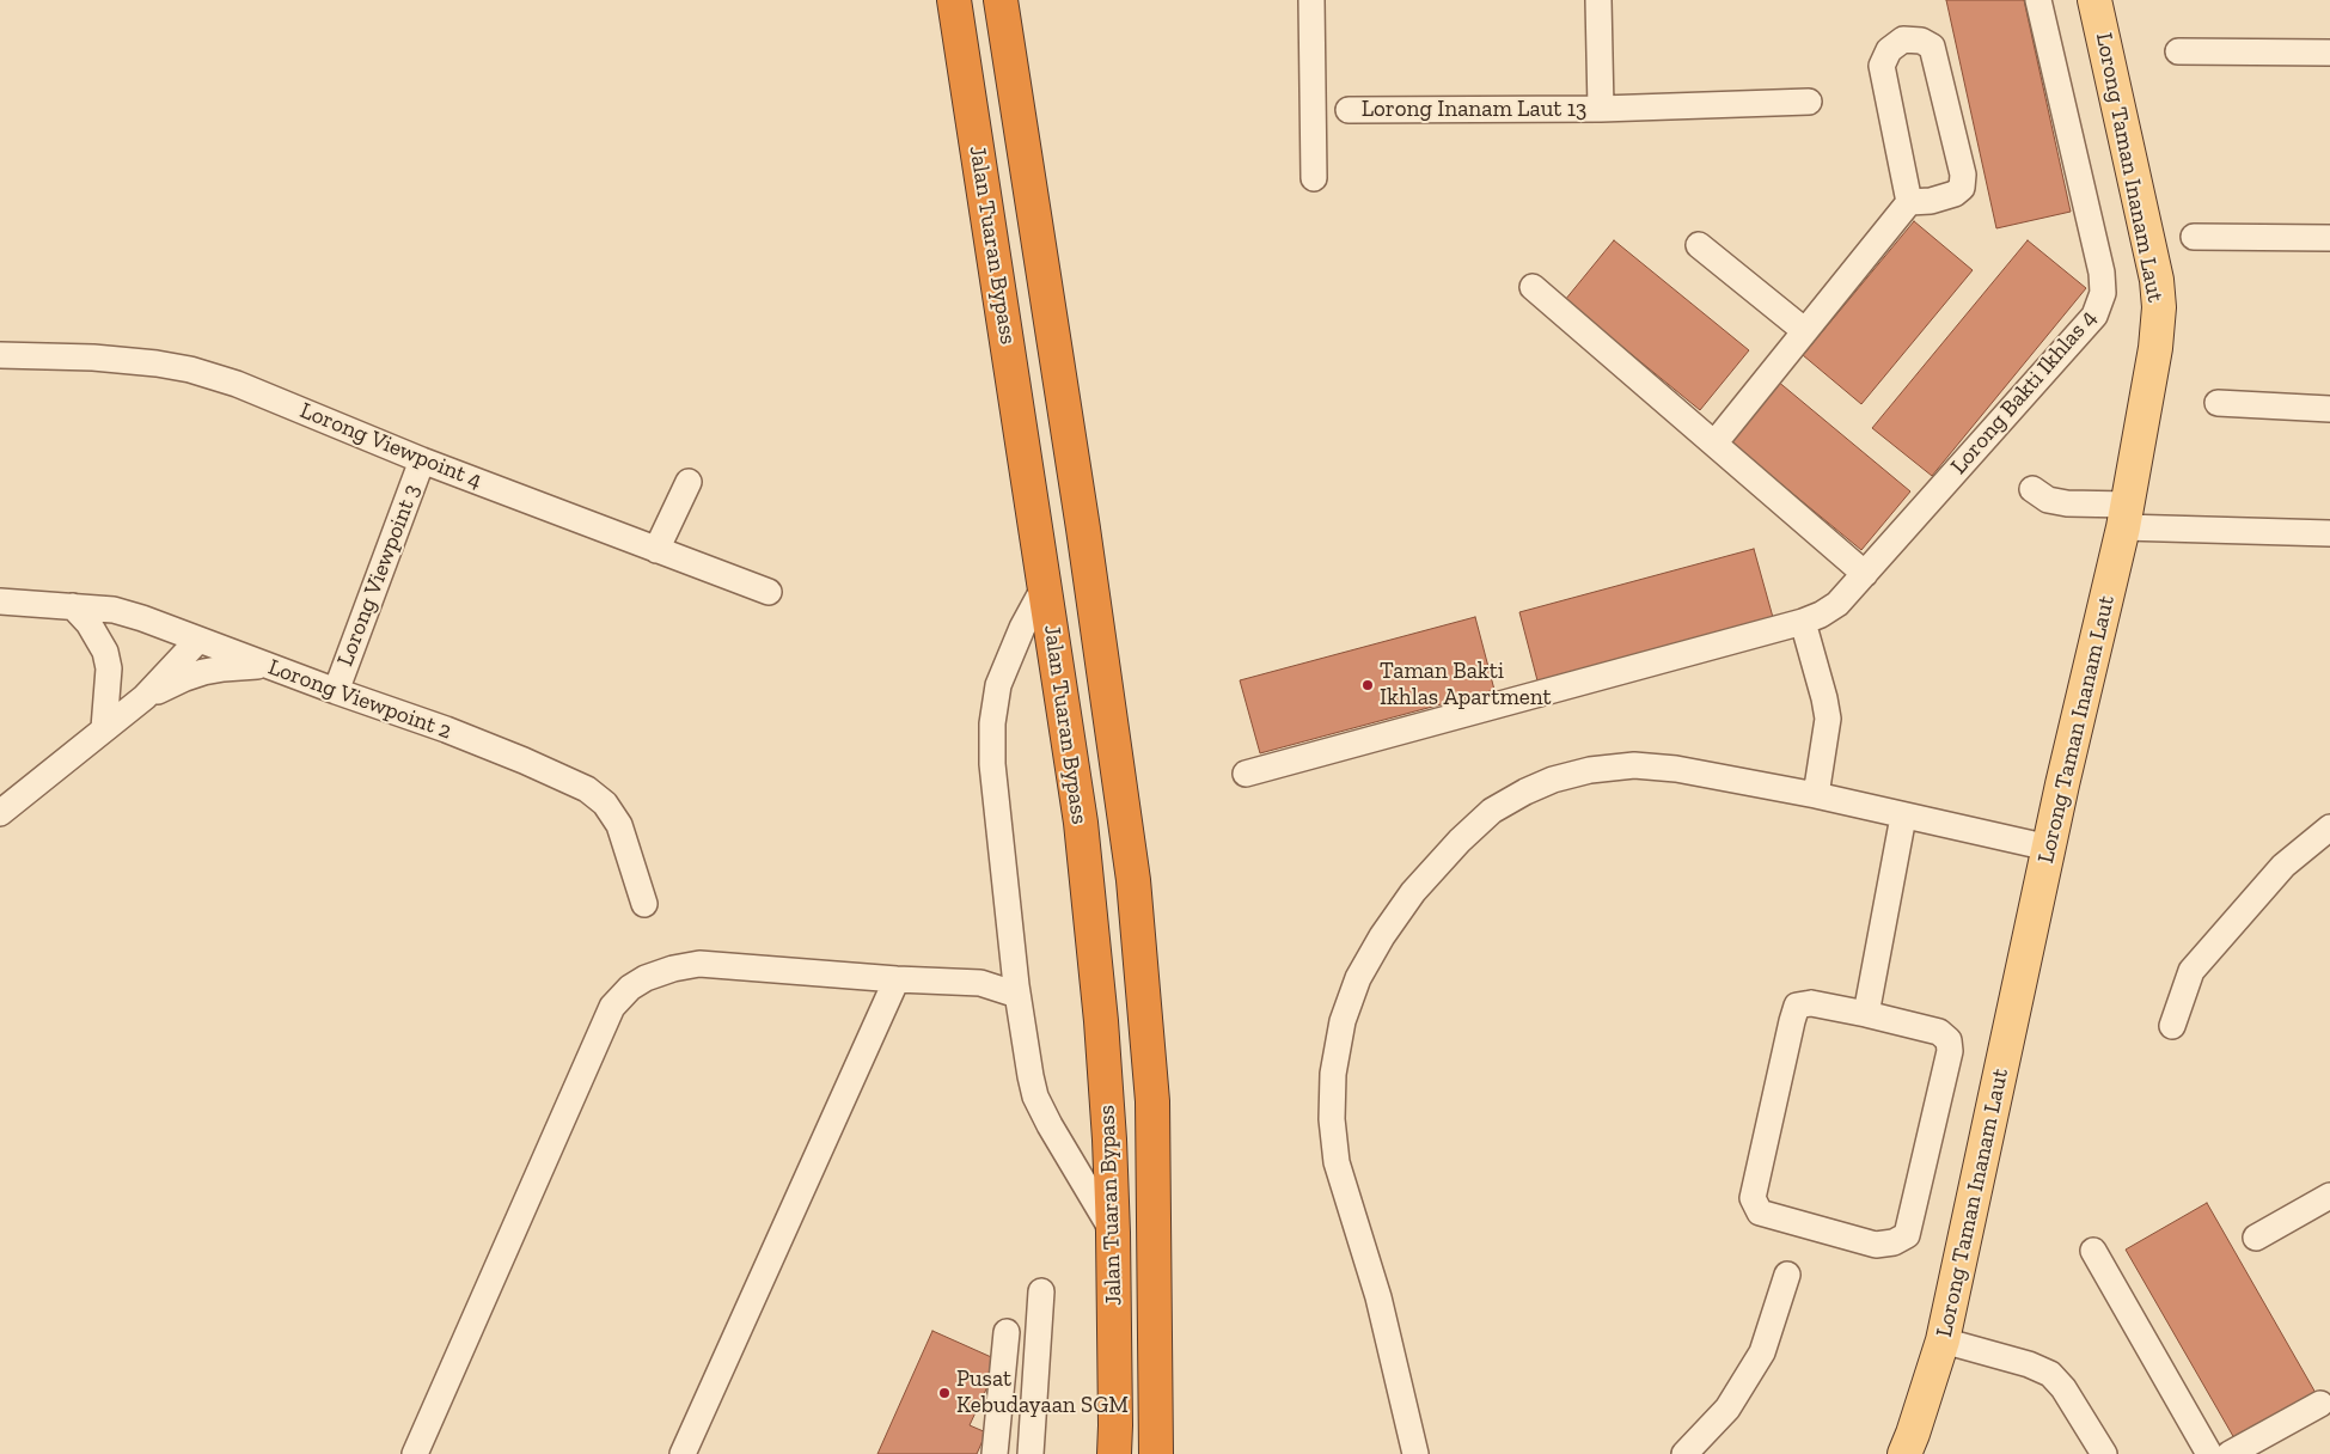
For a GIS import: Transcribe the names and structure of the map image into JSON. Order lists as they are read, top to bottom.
{
  "streets": {
    "highway": ["Jalan Tuaran Bypass"],
    "main road": ["Lorong Taman Inanam Laut"],
    "street": [
      "Lorong Inanam Laut 13",
      "Lorong Bakti Ikhlas 4",
      "Lorong Viewpoint 4",
      "Lorong Viewpoint 3",
      "Lorong Viewpoint 2"
    ]
  },
  "crossings": [
    ["Lorong Viewpoint 4", "Lorong Viewpoint 3"],
    ["Lorong Viewpoint 3", "Lorong Viewpoint 2"]
  ],
  "places": ["Taman Bakti Ikhlas Apartment", "Pusat Kebudayaan SGM"]
}
